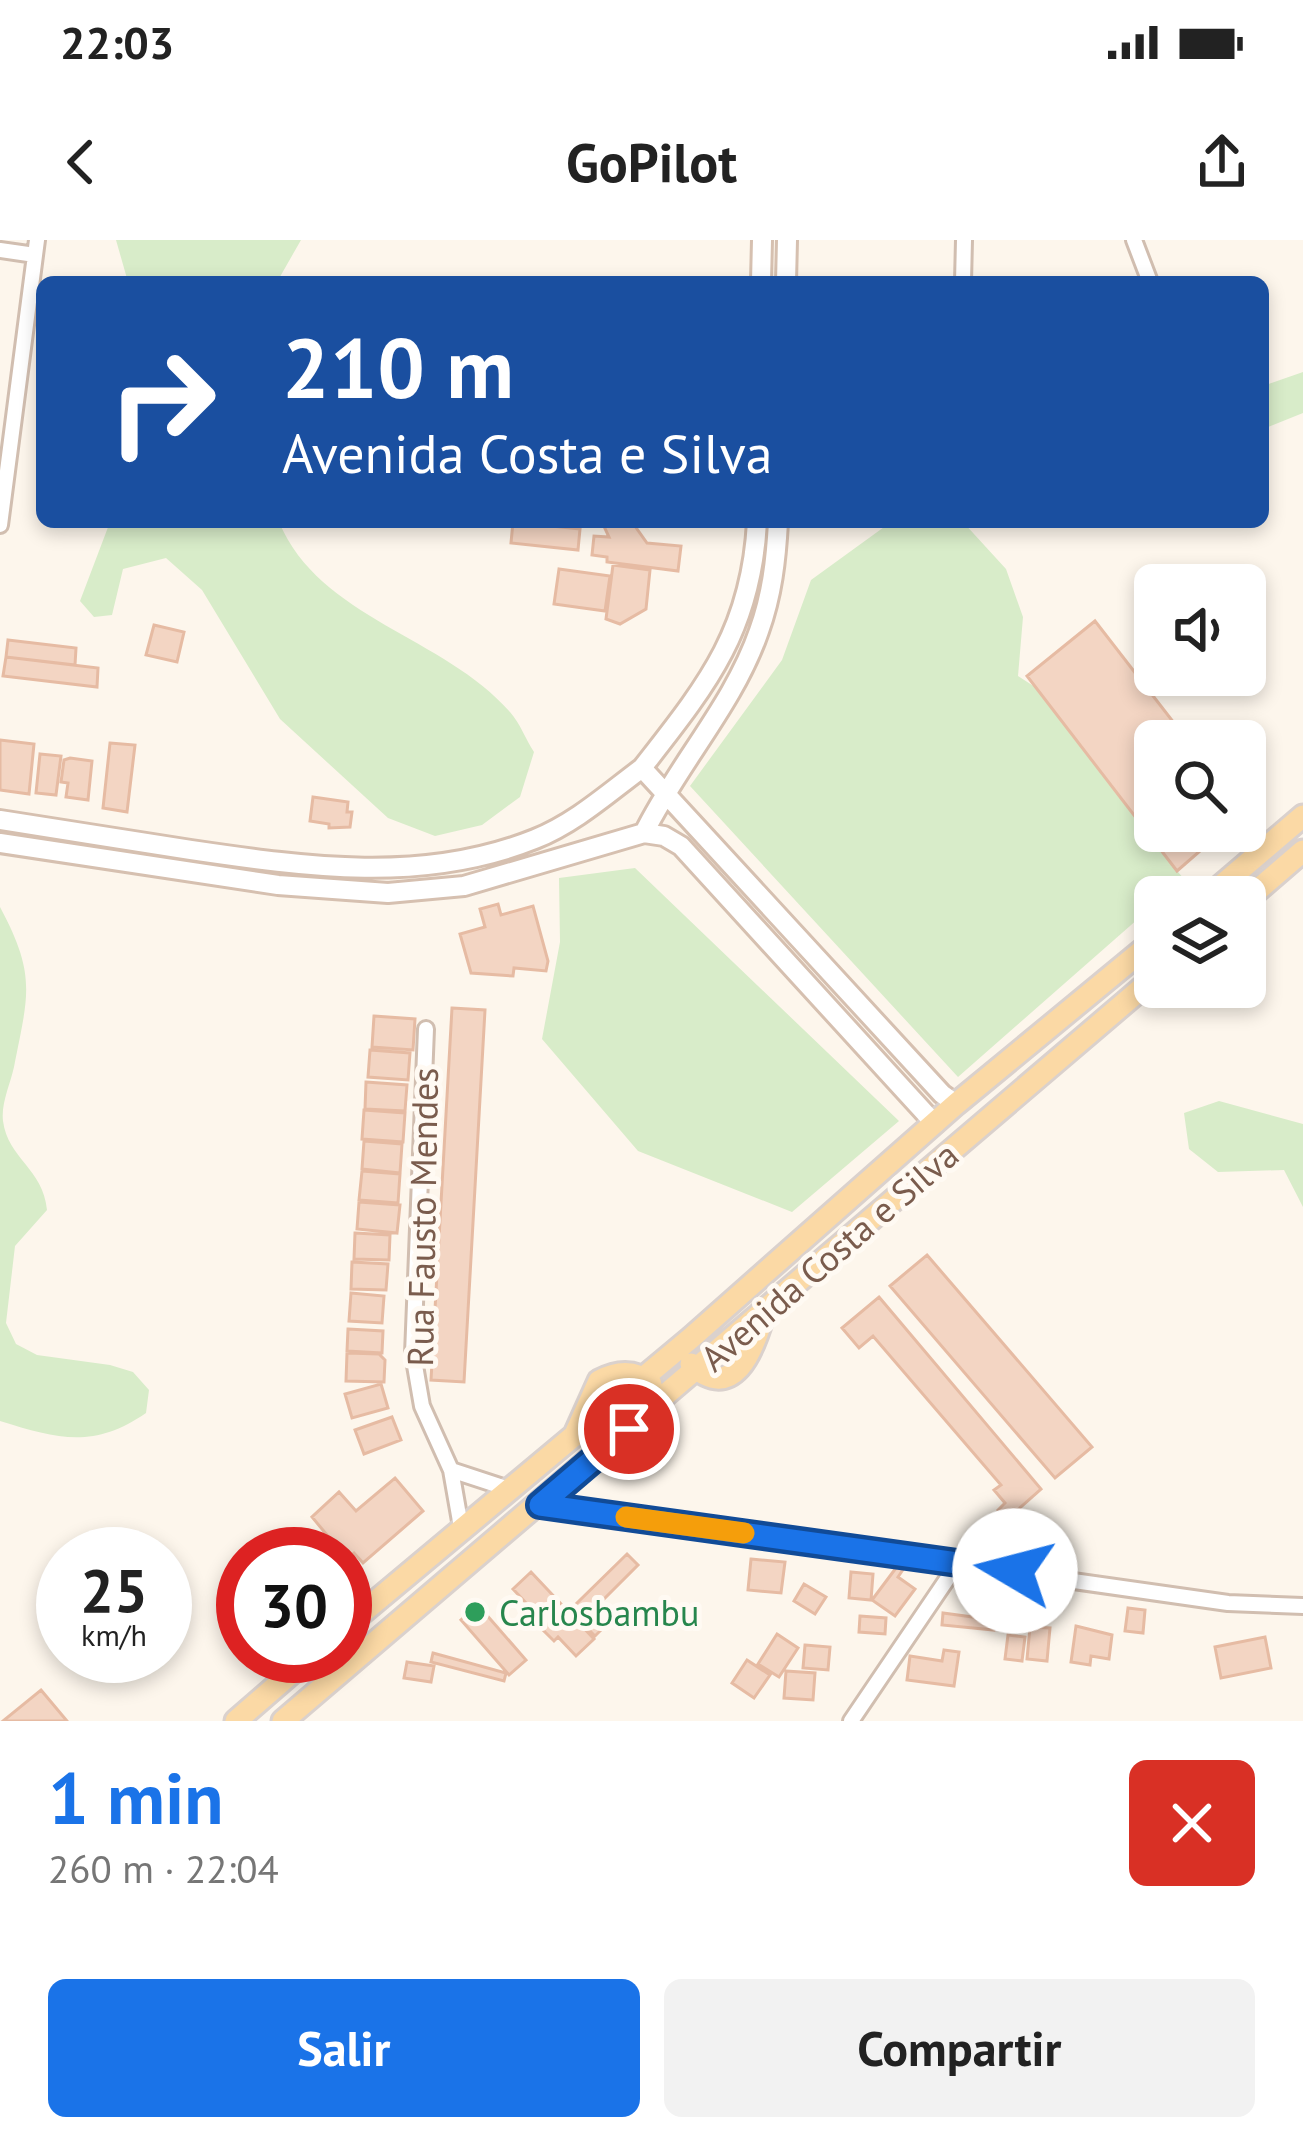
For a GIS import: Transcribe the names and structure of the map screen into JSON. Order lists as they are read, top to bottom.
{
  "streets": {
    "main road": ["Avenida Costa e Silva"],
    "street": ["Rua Fausto Mendes"]
  },
  "places": ["Carlosbambu"],
  "page": {
    "status": "22:03",
    "header": "GoPilot",
    "turn": ["210 m", "Avenida Costa e Silva"],
    "speed": "25 km/h",
    "limit": "30",
    "heading": ["1 min", "260 m · 22:04"],
    "buttons": ["Salir", "Compartir"]
  }
}
